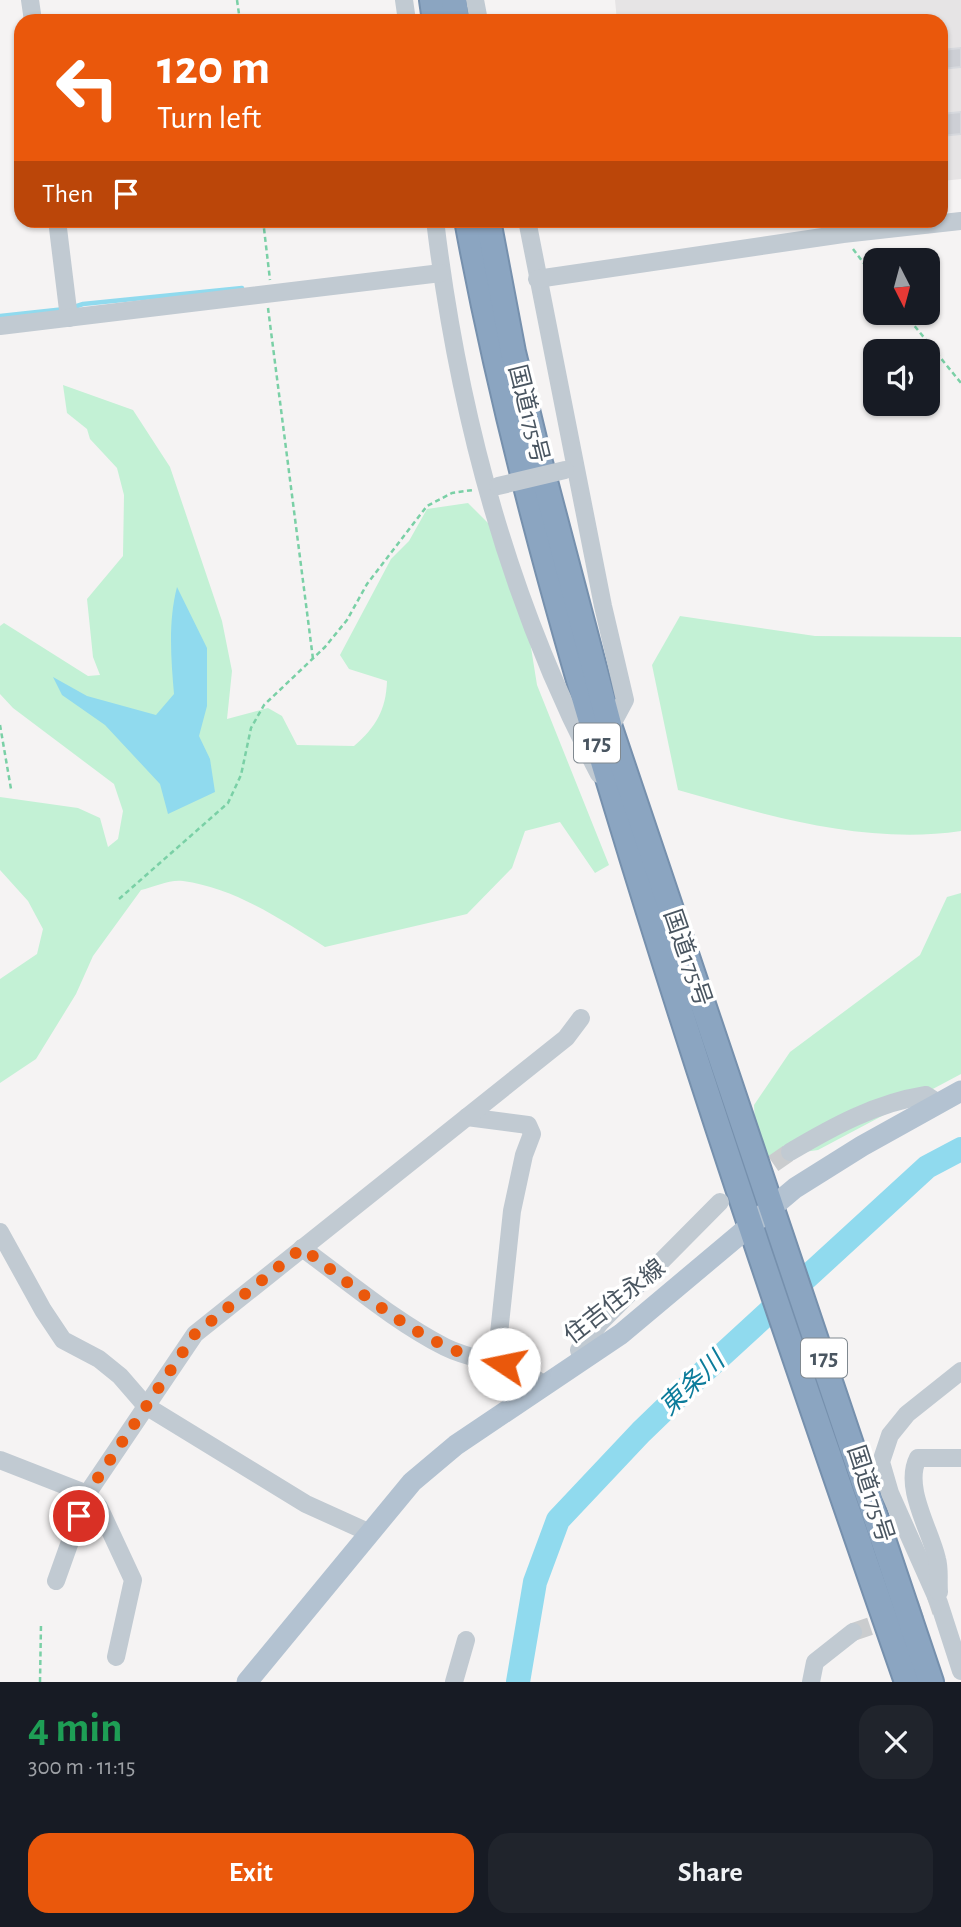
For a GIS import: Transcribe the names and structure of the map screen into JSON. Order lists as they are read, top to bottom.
{
  "streets": {
    "highway": ["国道175号", "175"],
    "main road": ["住吉住永線"]
  },
  "crossings": [
    ["国道175号", "住吉住永線"]
  ],
  "water": ["東条川"],
  "north": "bottom",
  "page": {
    "turn": ["120 m", "Turn left"],
    "then": "Then",
    "heading": ["4 min", "300 m · 11:15"],
    "buttons": ["Exit", "Share"]
  }
}
